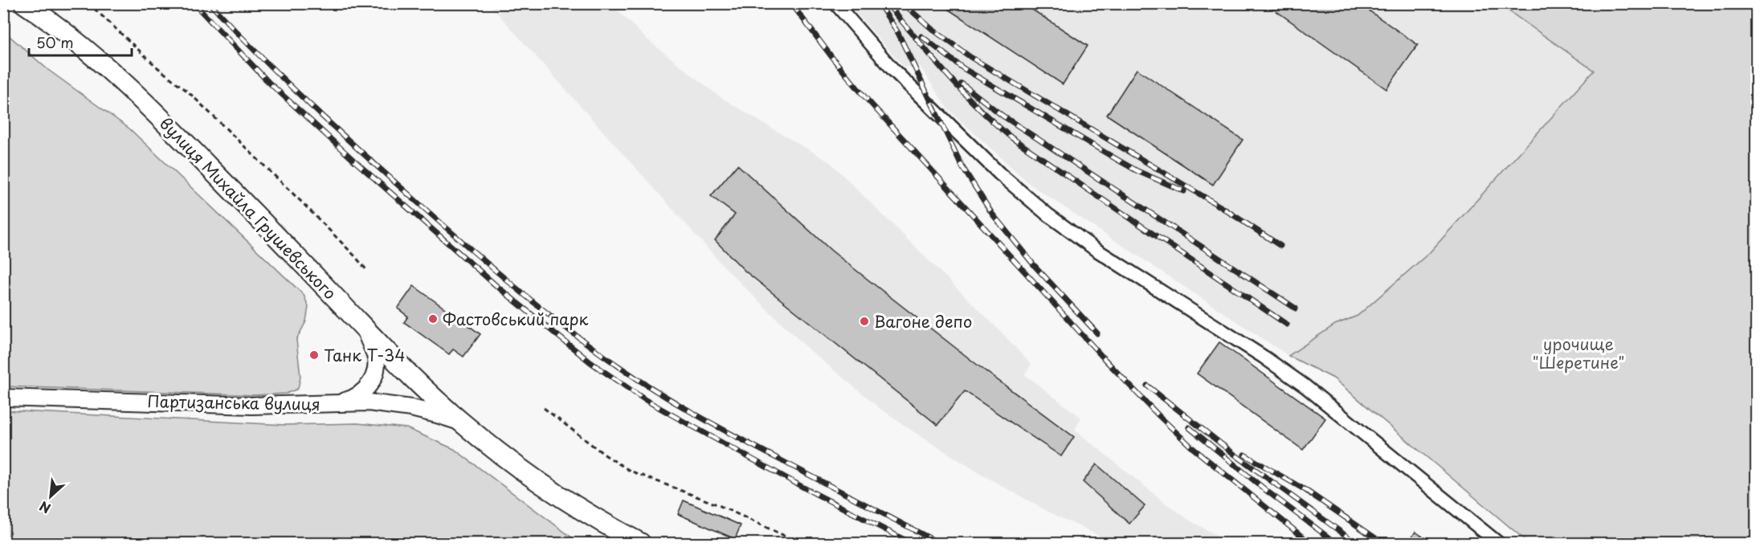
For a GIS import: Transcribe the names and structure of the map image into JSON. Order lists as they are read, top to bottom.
{
  "streets": {
    "main road": ["вулиця Михайла Грушевського"],
    "street": ["Партизанська вулиця"]
  },
  "crossings": [
    ["вулиця Михайла Грушевського", "Партизанська вулиця"]
  ],
  "parks": ["урочище \"Шеретине\""],
  "places": ["Фастовський парк", "Вагоне депо", "Танк Т-34"],
  "scale_bar": "50 m",
  "north": "bottom left"
}
